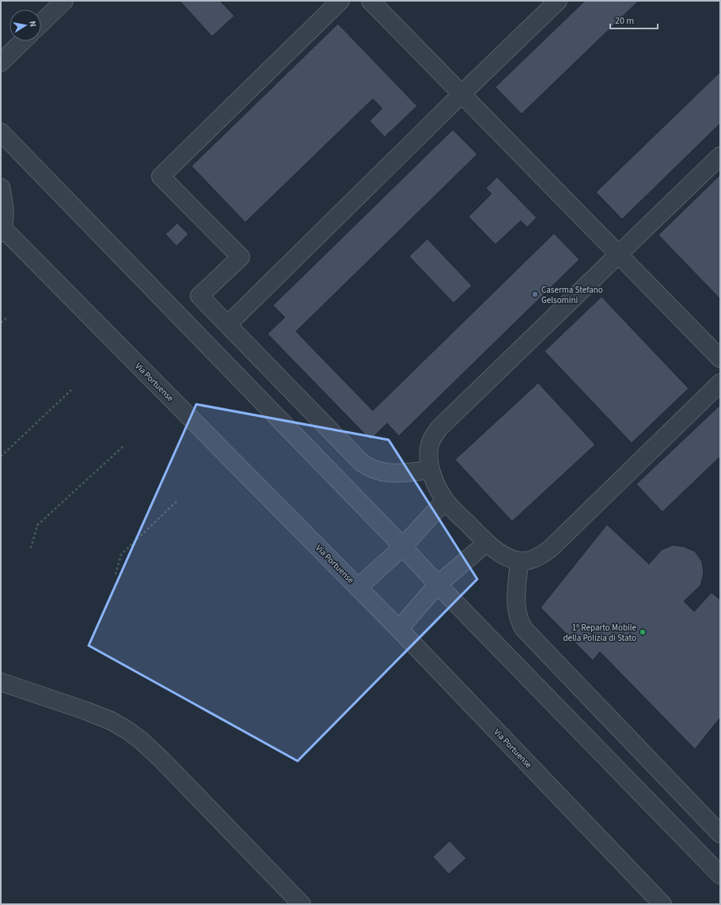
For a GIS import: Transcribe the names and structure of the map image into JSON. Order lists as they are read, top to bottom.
{
  "streets": {
    "street": ["Via Portuense"]
  },
  "places": ["Caserma Stefano Gelsomini", "1º Reparto Mobile della Polizia di Stato"],
  "scale_bar": "20 m",
  "north": "right"
}
